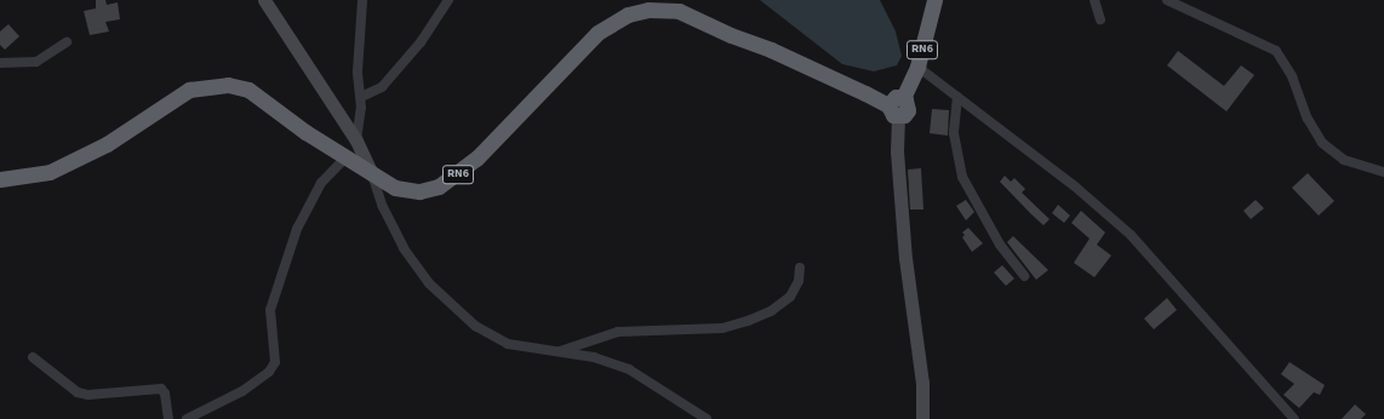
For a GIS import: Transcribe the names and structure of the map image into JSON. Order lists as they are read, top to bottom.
{
  "streets": {
    "highway": ["RN6"]
  }
}
